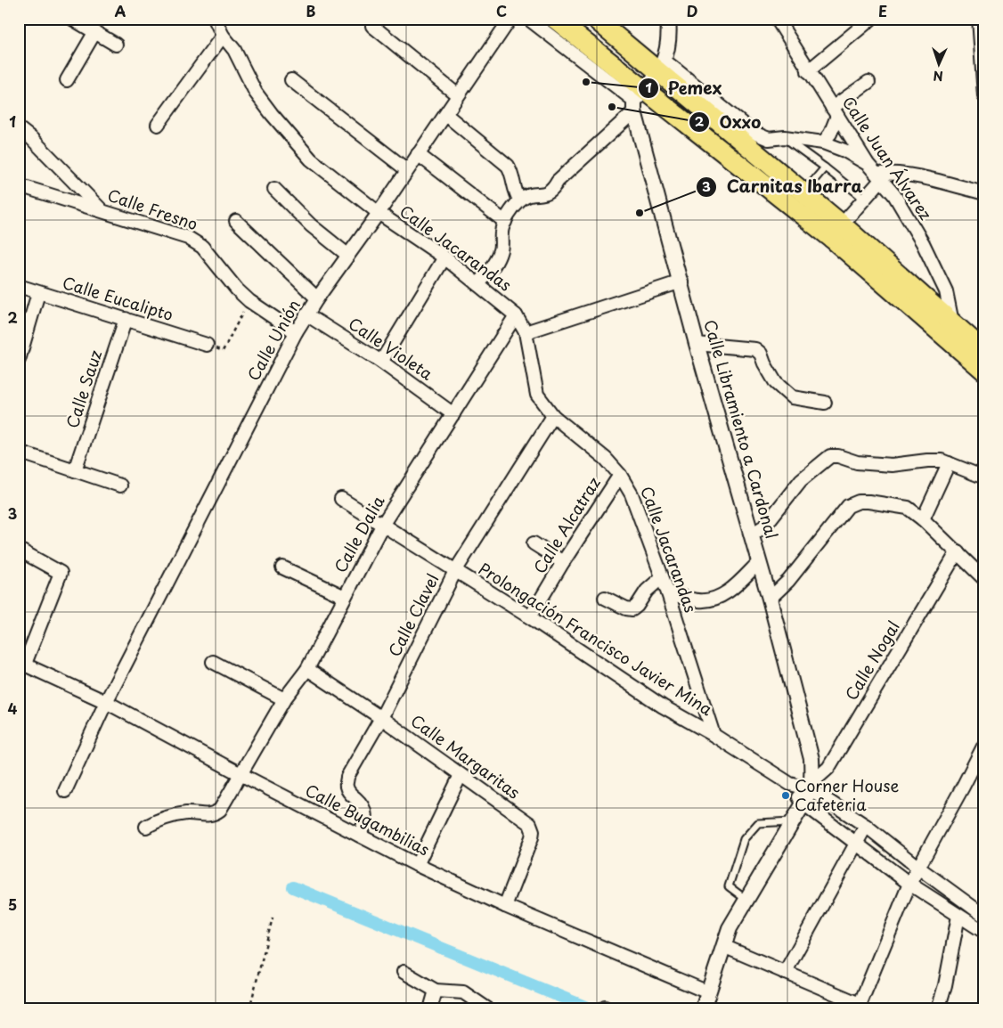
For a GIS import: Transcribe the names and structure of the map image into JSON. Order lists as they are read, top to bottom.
{
  "streets": {
    "street": [
      "Calle Juan Álvarez",
      "Calle Fresno",
      "Calle Jacarandas",
      "Calle Eucalipto",
      "Calle Unión",
      "Calle Violeta",
      "Calle Sauz",
      "Calle Libramiento a Cardonal",
      "Calle Alcatraz",
      "Calle Dalia",
      "Calle Clavel",
      "Prolongación Francisco Javier Mina",
      "Calle Nogal",
      "Calle Margaritas",
      "Calle Bugambilias"
    ]
  },
  "crossings": [
    ["Calle Fresno", "Calle Unión"],
    ["Calle Jacarandas", "Calle Unión"],
    ["Calle Jacarandas", "Calle Alcatraz"],
    ["Calle Jacarandas", "Calle Dalia"],
    ["Calle Jacarandas", "Calle Clavel"],
    ["Calle Jacarandas", "Prolongación Francisco Javier Mina"],
    ["Calle Eucalipto", "Calle Sauz"],
    ["Calle Unión", "Calle Violeta"],
    ["Calle Unión", "Calle Bugambilias"],
    ["Calle Violeta", "Calle Dalia"],
    ["Calle Libramiento a Cardonal", "Prolongación Francisco Javier Mina"],
    ["Calle Libramiento a Cardonal", "Calle Nogal"],
    ["Calle Alcatraz", "Prolongación Francisco Javier Mina"],
    ["Calle Dalia", "Prolongación Francisco Javier Mina"],
    ["Calle Dalia", "Calle Margaritas"],
    ["Calle Dalia", "Calle Bugambilias"],
    ["Calle Clavel", "Prolongación Francisco Javier Mina"],
    ["Calle Clavel", "Calle Margaritas"],
    ["Calle Clavel", "Calle Bugambilias"],
    ["Prolongación Francisco Javier Mina", "Calle Nogal"],
    ["Calle Margaritas", "Calle Bugambilias"]
  ],
  "places": [
    "Pemex",
    "Oxxo",
    "Carnitas Ibarra",
    "Corner House Cafeteria"
  ],
  "north": "bottom",
  "grid": {
    "columns": [
      "A",
      "B",
      "C",
      "D",
      "E"
    ],
    "rows": [
      "1",
      "2",
      "3",
      "4",
      "5"
    ]
  }
}
